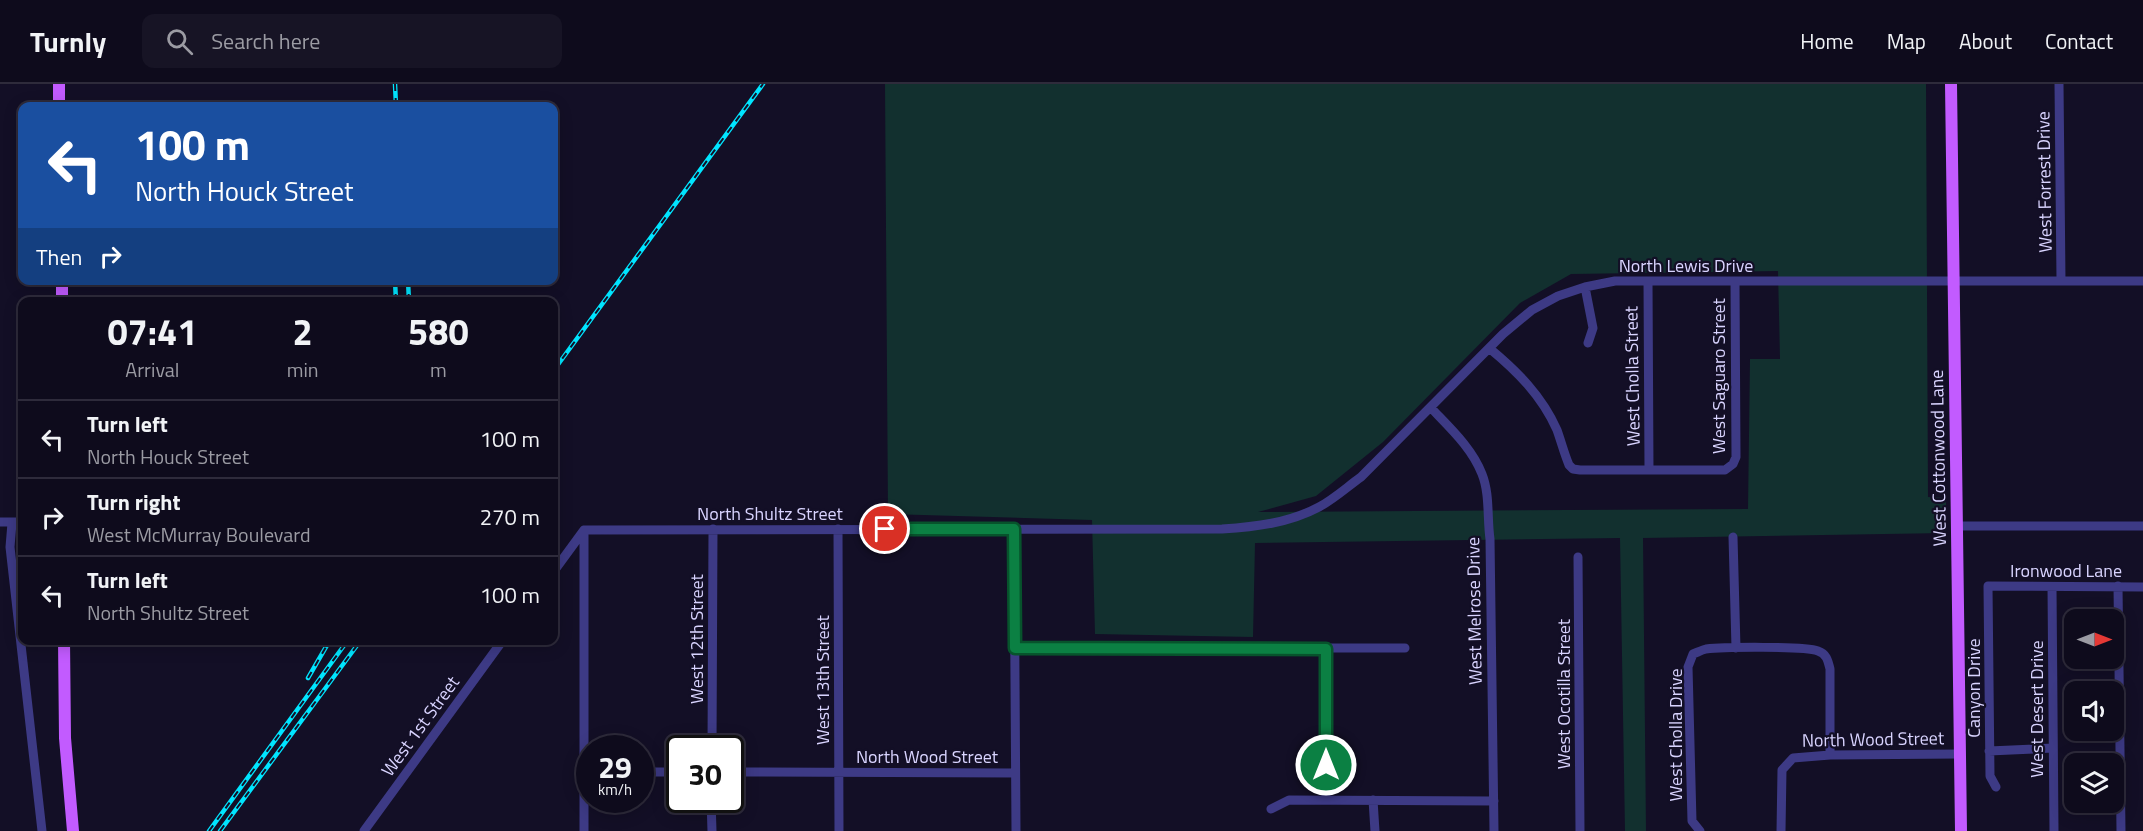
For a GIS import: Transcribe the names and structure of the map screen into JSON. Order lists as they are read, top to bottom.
{
  "streets": {
    "main road": ["West Cottonwood Lane"],
    "street": [
      "West Forrest Drive",
      "North Lewis Drive",
      "West Cholla Street",
      "West Saguaro Street",
      "North Shultz Street",
      "Ironwood Lane",
      "West Melrose Drive",
      "West 12th Street",
      "West 13th Street",
      "Canyon Drive",
      "West Ocotilla Street",
      "West Desert Drive",
      "West 1st Street",
      "West Cholla Drive",
      "North Wood Street"
    ]
  },
  "crossings": [
    ["West Forrest Drive", "North Lewis Drive"],
    ["North Lewis Drive", "West Cholla Street"],
    ["North Lewis Drive", "West Saguaro Street"],
    ["North Lewis Drive", "West Cottonwood Lane"],
    ["North Lewis Drive", "North Shultz Street"],
    ["North Lewis Drive", "West Melrose Drive"],
    ["West Cholla Street", "West Saguaro Street"],
    ["West Cottonwood Lane", "North Wood Street"],
    ["North Shultz Street", "West 12th Street"],
    ["North Shultz Street", "West 13th Street"],
    ["Ironwood Lane", "Canyon Drive"],
    ["Ironwood Lane", "West Desert Drive"],
    ["West 13th Street", "North Wood Street"],
    ["West Cholla Drive", "North Wood Street"]
  ],
  "north": "right",
  "page": {
    "header": "Turnly",
    "search": "Search here",
    "nav": [
      "Home",
      "Map",
      "About",
      "Contact"
    ],
    "turn": ["100 m", "North Houck Street"],
    "then": "Then",
    "eta": [
      "07:41",
      "Arrival",
      "2",
      "min",
      "580",
      "m"
    ],
    "list": [
      {
        "name": "Turn left",
        "note": "North Houck Street",
        "value": "100 m"
      },
      {
        "name": "Turn right",
        "note": "West McMurray Boulevard",
        "value": "270 m"
      },
      {
        "name": "Turn left",
        "note": "North Shultz Street",
        "value": "100 m"
      }
    ],
    "speed": "29 km/h",
    "limit": "30"
  }
}
